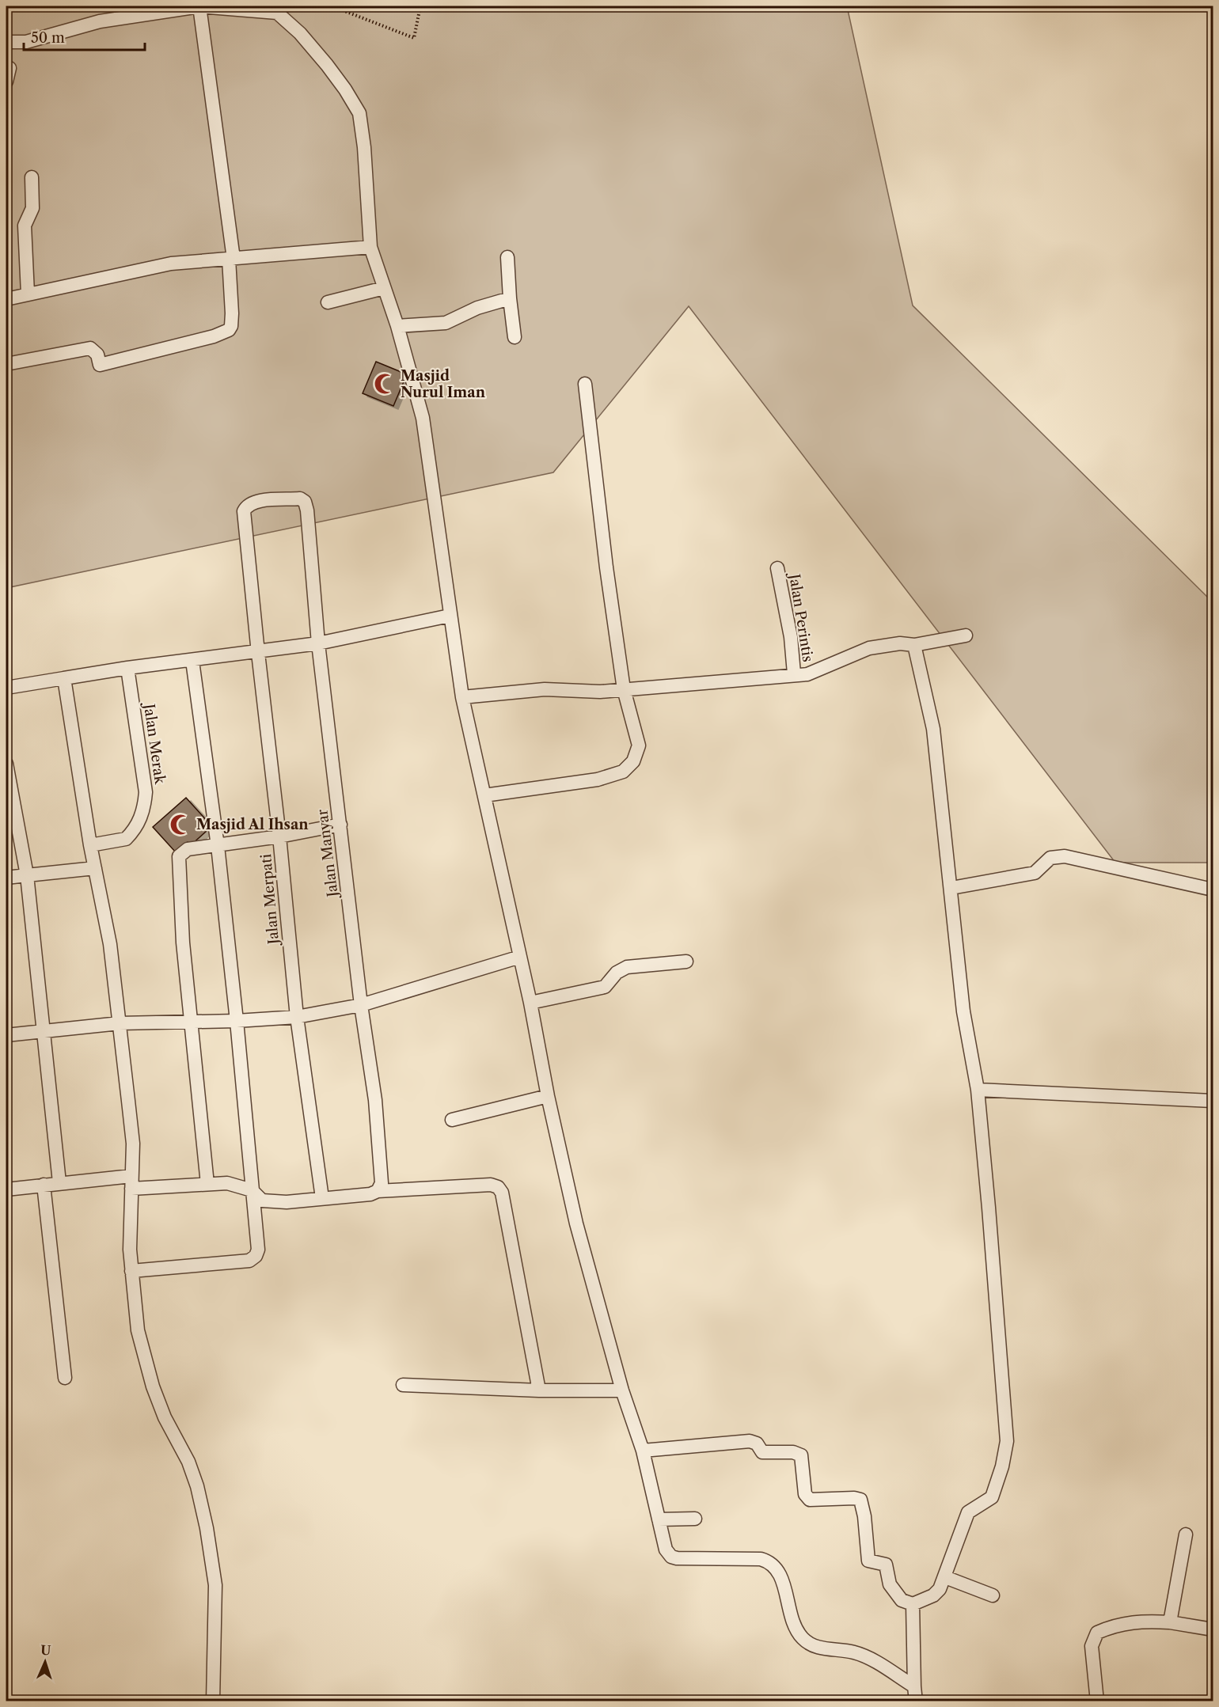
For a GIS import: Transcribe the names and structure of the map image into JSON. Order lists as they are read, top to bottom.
{
  "streets": {
    "street": [
      "Jalan Perintis",
      "Jalan Merak",
      "Jalan Manyar",
      "Jalan Merpati"
    ]
  },
  "crossings": [
    ["Jalan Manyar", "Jalan Merpati"]
  ],
  "places": {
    "mosque": ["Masjid Nurul Iman", "Masjid Al Ihsan"]
  },
  "scale_bar": "50 m",
  "north": "top"
}
